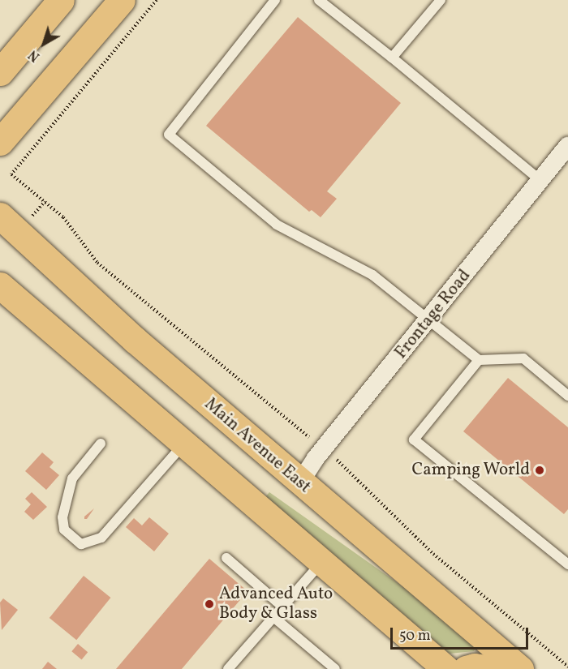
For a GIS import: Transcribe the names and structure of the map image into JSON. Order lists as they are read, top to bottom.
{
  "streets": {
    "main road": ["Main Avenue East"],
    "street": ["Frontage Road"]
  },
  "crossings": [
    ["Frontage Road", "Main Avenue East"]
  ],
  "places": ["Camping World", "Advanced Auto Body & Glass"],
  "scale_bar": "50 m",
  "north": "bottom left"
}
